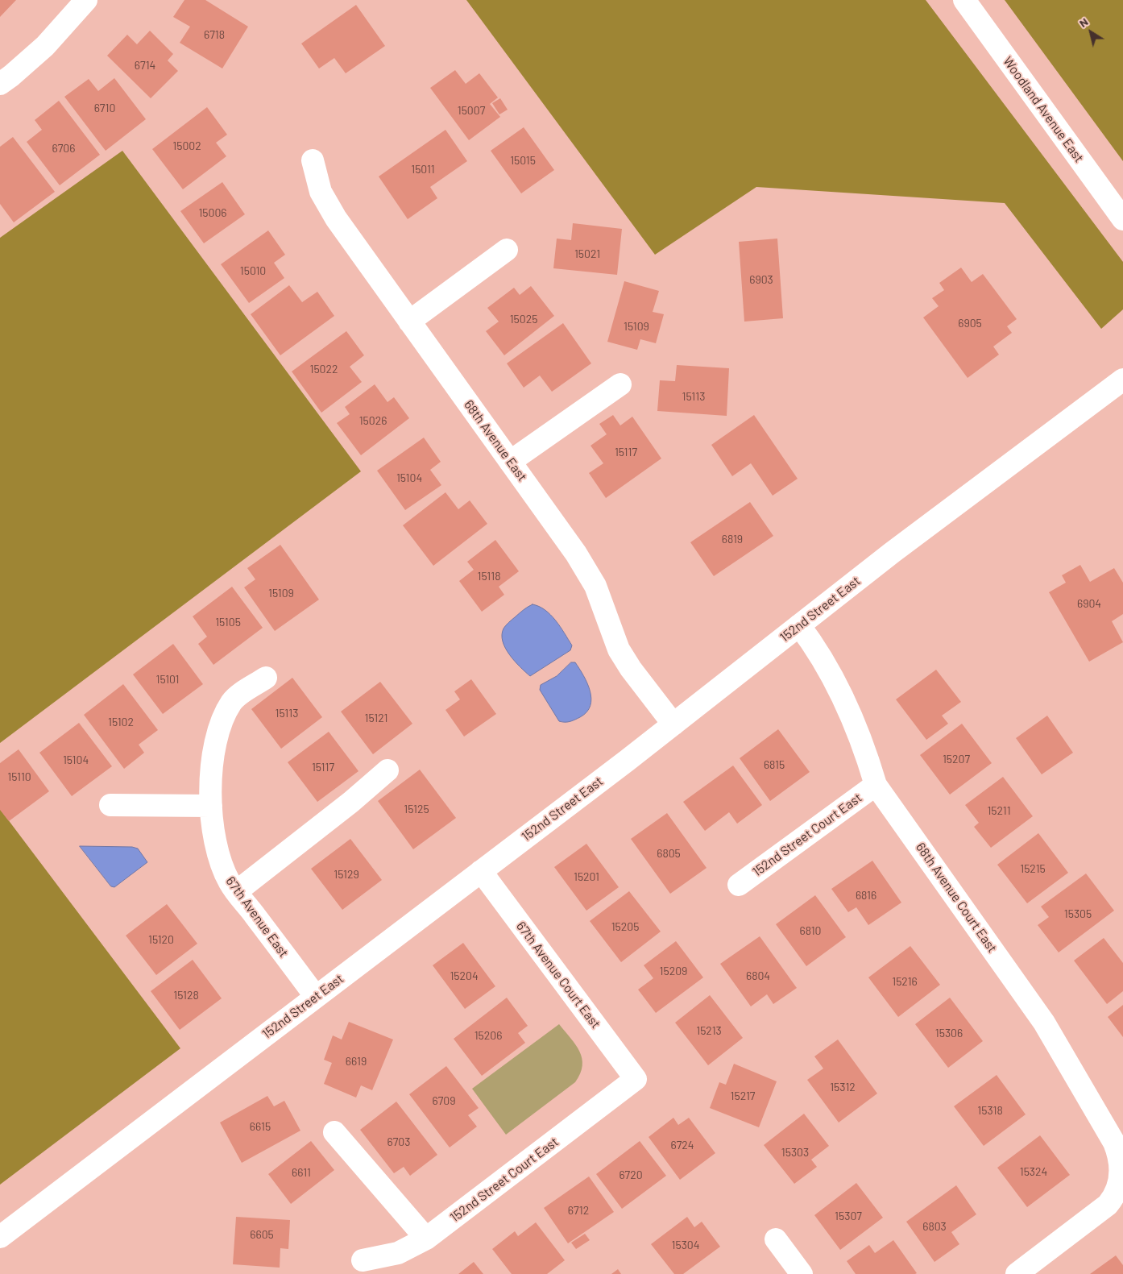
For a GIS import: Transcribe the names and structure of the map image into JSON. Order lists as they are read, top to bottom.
{
  "streets": {
    "street": [
      "Woodland Avenue East",
      "68th Avenue East",
      "152nd Street East",
      "152nd Street Court East",
      "68th Avenue Court East",
      "67th Avenue East",
      "67th Avenue Court East"
    ]
  },
  "crossings": [
    ["68th Avenue East", "152nd Street East"],
    ["152nd Street East", "68th Avenue Court East"],
    ["152nd Street East", "67th Avenue East"],
    ["152nd Street East", "67th Avenue Court East"],
    ["152nd Street Court East", "68th Avenue Court East"],
    ["152nd Street Court East", "67th Avenue Court East"]
  ],
  "house_numbers": [
    "6718",
    "6714",
    "6710",
    "15007",
    "15002",
    "6706",
    "15015",
    "15011",
    "15006",
    "15021",
    "15010",
    "6903",
    "15025",
    "6905",
    "15109",
    "15022",
    "15113",
    "15026",
    "15117",
    "15104",
    "6819",
    "15118",
    "15109",
    "6904",
    "15105",
    "15101",
    "15113",
    "15121",
    "15102",
    "15207",
    "15104",
    "6815",
    "15117",
    "15110",
    "15125",
    "15211",
    "6805",
    "15215",
    "15129",
    "15201",
    "6816",
    "15305",
    "15205",
    "6810",
    "15120",
    "15209",
    "15204",
    "6804",
    "15216",
    "15128",
    "15213",
    "15306",
    "15206",
    "6619",
    "15312",
    "15217",
    "6709",
    "15318",
    "6615",
    "6703",
    "6724",
    "15303",
    "15324",
    "6611",
    "6720",
    "6712",
    "15307",
    "6803",
    "6605",
    "15304"
  ],
  "north": "top left"
}
